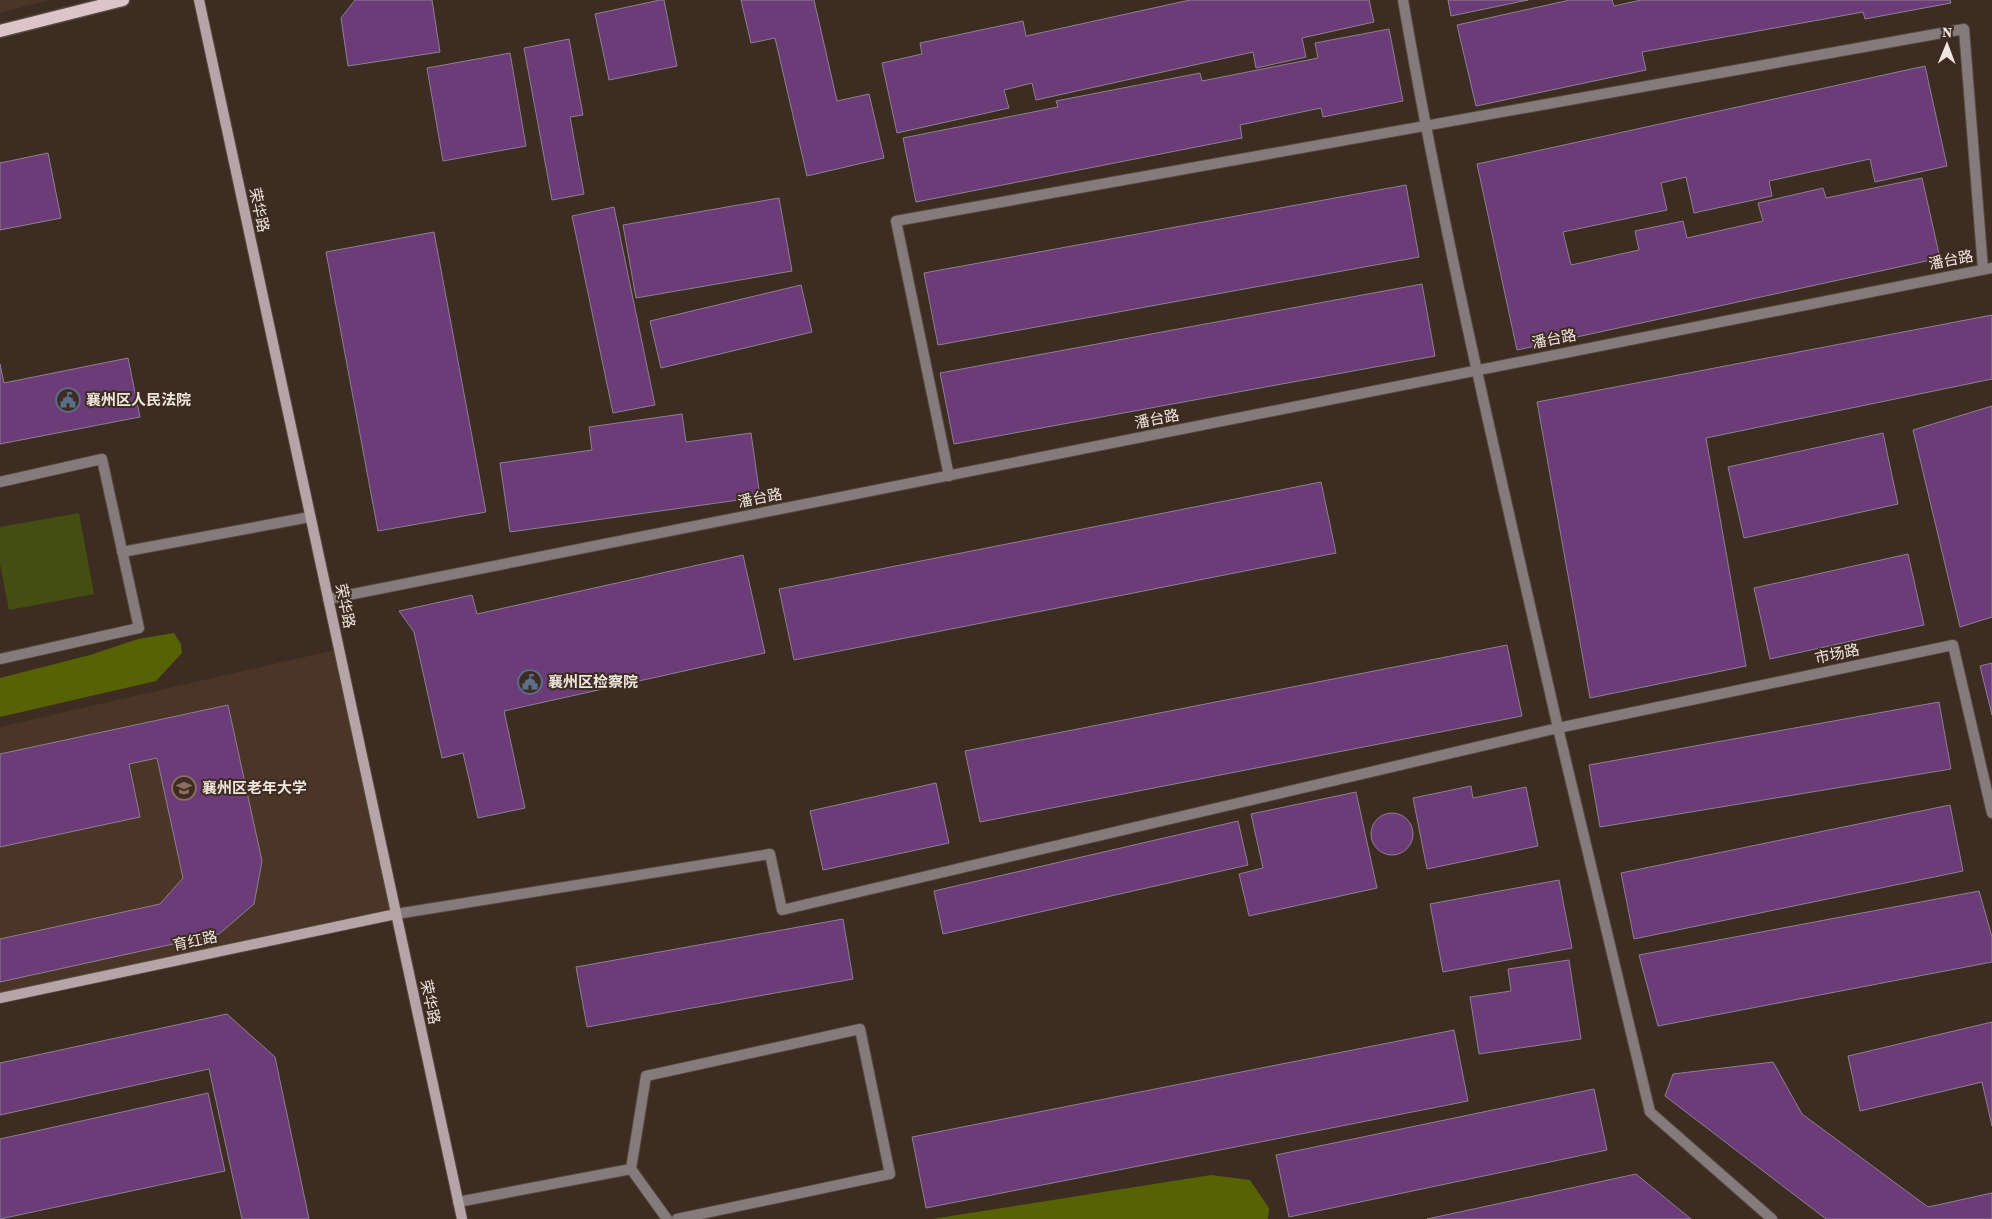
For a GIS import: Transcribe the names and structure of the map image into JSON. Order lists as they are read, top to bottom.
{
  "streets": {
    "main road": ["荣华路", "育红路"],
    "street": ["潘台路", "市场路"]
  },
  "crossings": [
    ["荣华路", "潘台路"],
    ["荣华路", "育红路"]
  ],
  "places": {
    "public building": ["襄州区人民法院", "襄州区检察院"],
    "school or university": ["襄州区老年大学"]
  },
  "north": "top"
}
